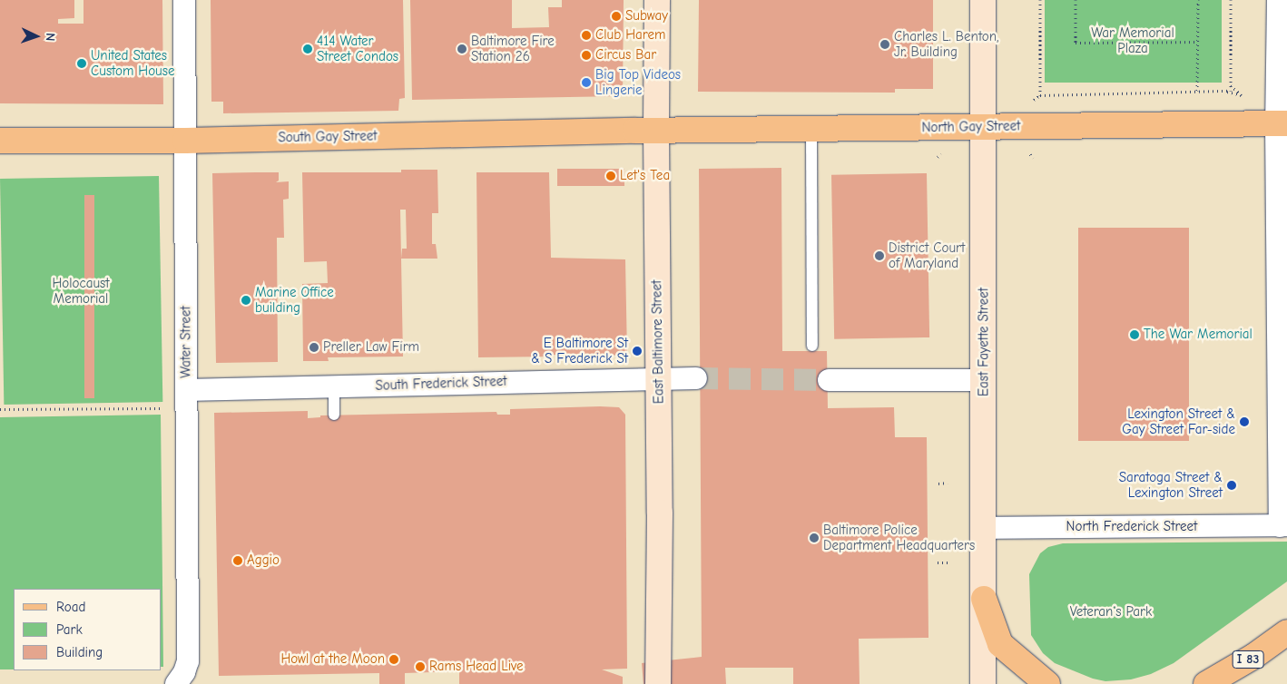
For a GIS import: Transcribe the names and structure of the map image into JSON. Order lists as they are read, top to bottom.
{
  "streets": {
    "main road": [
      "North Gay Street",
      "South Gay Street",
      "East Baltimore Street",
      "East Fayette Street",
      "I 83"
    ],
    "street": ["Water Street", "South Frederick Street", "North Frederick Street"]
  },
  "crossings": [
    ["North Gay Street", "South Gay Street"],
    ["North Gay Street", "East Baltimore Street"],
    ["North Gay Street", "East Fayette Street"],
    ["South Gay Street", "Water Street"],
    ["South Gay Street", "East Baltimore Street"],
    ["Water Street", "South Frederick Street"],
    ["East Baltimore Street", "South Frederick Street"],
    ["East Fayette Street", "North Frederick Street"]
  ],
  "parks": ["War Memorial Plaza", "Holocaust Memorial", "Veteran's Park"],
  "places": [
    "Subway",
    "Club Harem",
    "Charles L. Benton, Jr. Building",
    "414 Water Street Condos",
    "Baltimore Fire Station 26",
    "Circus Bar",
    "United States Custom House",
    "Big Top Videos Lingerie",
    "Let's Tea",
    "District Court of Maryland",
    "Marine Office building",
    "The War Memorial",
    "Preller Law Firm",
    "E Baltimore St & S Frederick St",
    "Lexington Street & Gay Street Far-side",
    "Saratoga Street & Lexington Street",
    "Baltimore Police Department Headquarters",
    "Aggio",
    "Howl at the Moon",
    "Rams Head Live"
  ],
  "legend": ["Road", "Park", "Building"],
  "north": "right"
}
